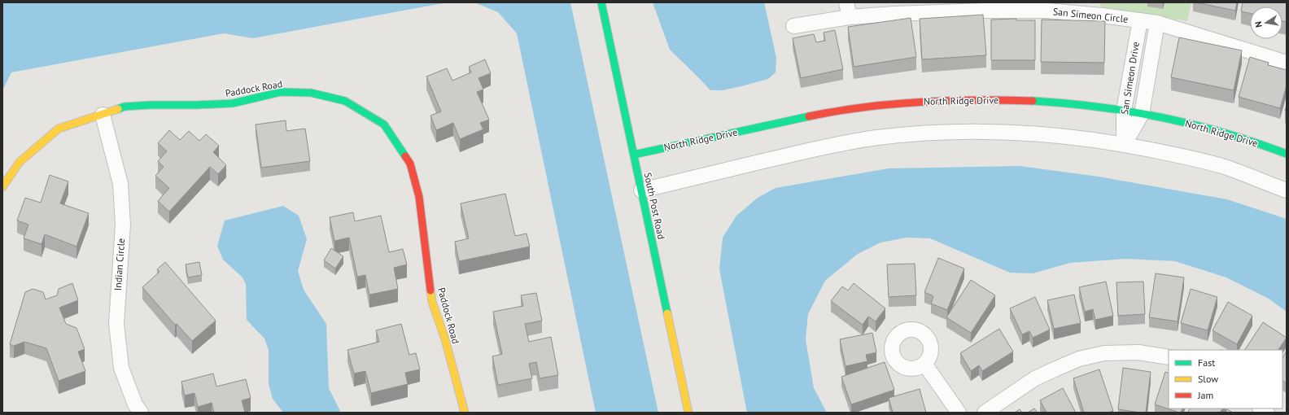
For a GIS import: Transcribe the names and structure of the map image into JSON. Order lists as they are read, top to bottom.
{
  "streets": {
    "street": [
      "San Simeon Circle",
      "San Simeon Drive",
      "Paddock Road",
      "North Ridge Drive",
      "South Post Road",
      "Indian Circle"
    ]
  },
  "crossings": [
    ["San Simeon Circle", "San Simeon Drive"],
    ["San Simeon Drive", "North Ridge Drive"],
    ["Paddock Road", "Indian Circle"],
    ["North Ridge Drive", "South Post Road"]
  ],
  "legend": ["Fast", "Slow", "Jam"],
  "north": "left"
}
